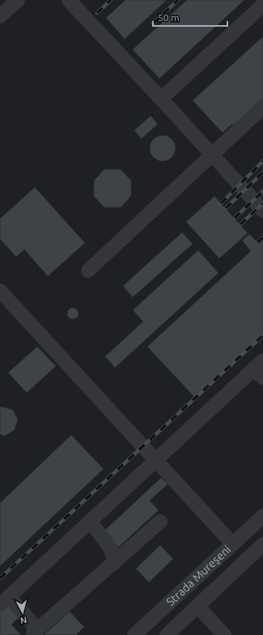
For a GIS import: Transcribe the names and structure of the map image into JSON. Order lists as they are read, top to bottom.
{
  "streets": {
    "street": ["Strada Mureșeni"]
  },
  "scale_bar": "50 m",
  "north": "bottom"
}
